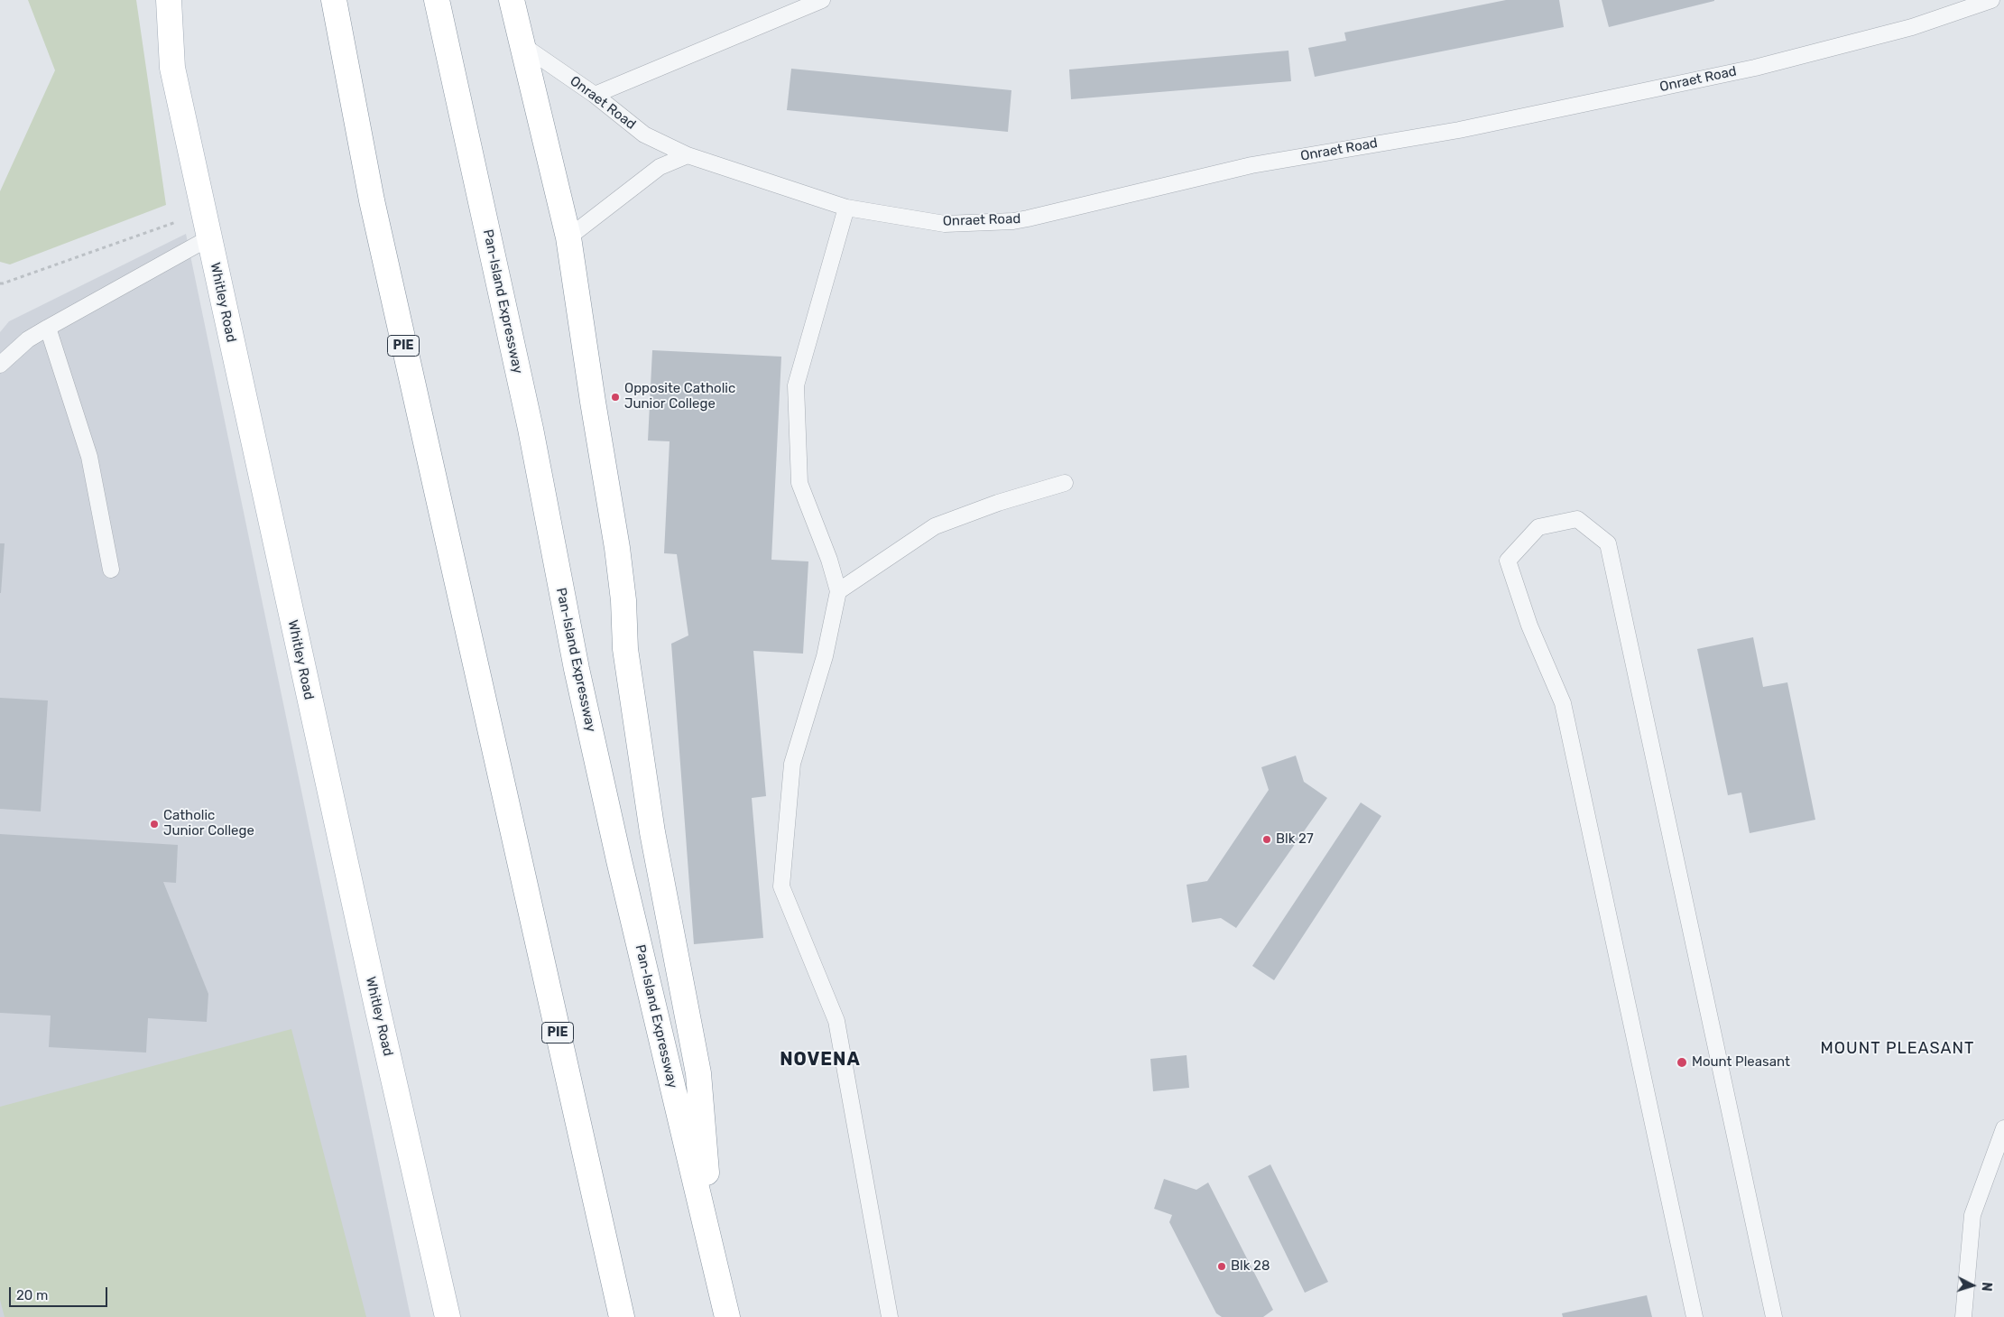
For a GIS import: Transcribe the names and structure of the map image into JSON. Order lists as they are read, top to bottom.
{
  "streets": {
    "main road": ["Pan-Island Expressway", "Whitley Road", "PIE"],
    "lane": ["Onraet Road"]
  },
  "districts": ["MOUNT PLEASANT", "NOVENA"],
  "places": [
    "Opposite Catholic Junior College",
    "Catholic Junior College",
    "Blk 27",
    "Mount Pleasant",
    "Blk 28"
  ],
  "scale_bar": "20 m",
  "north": "right"
}
